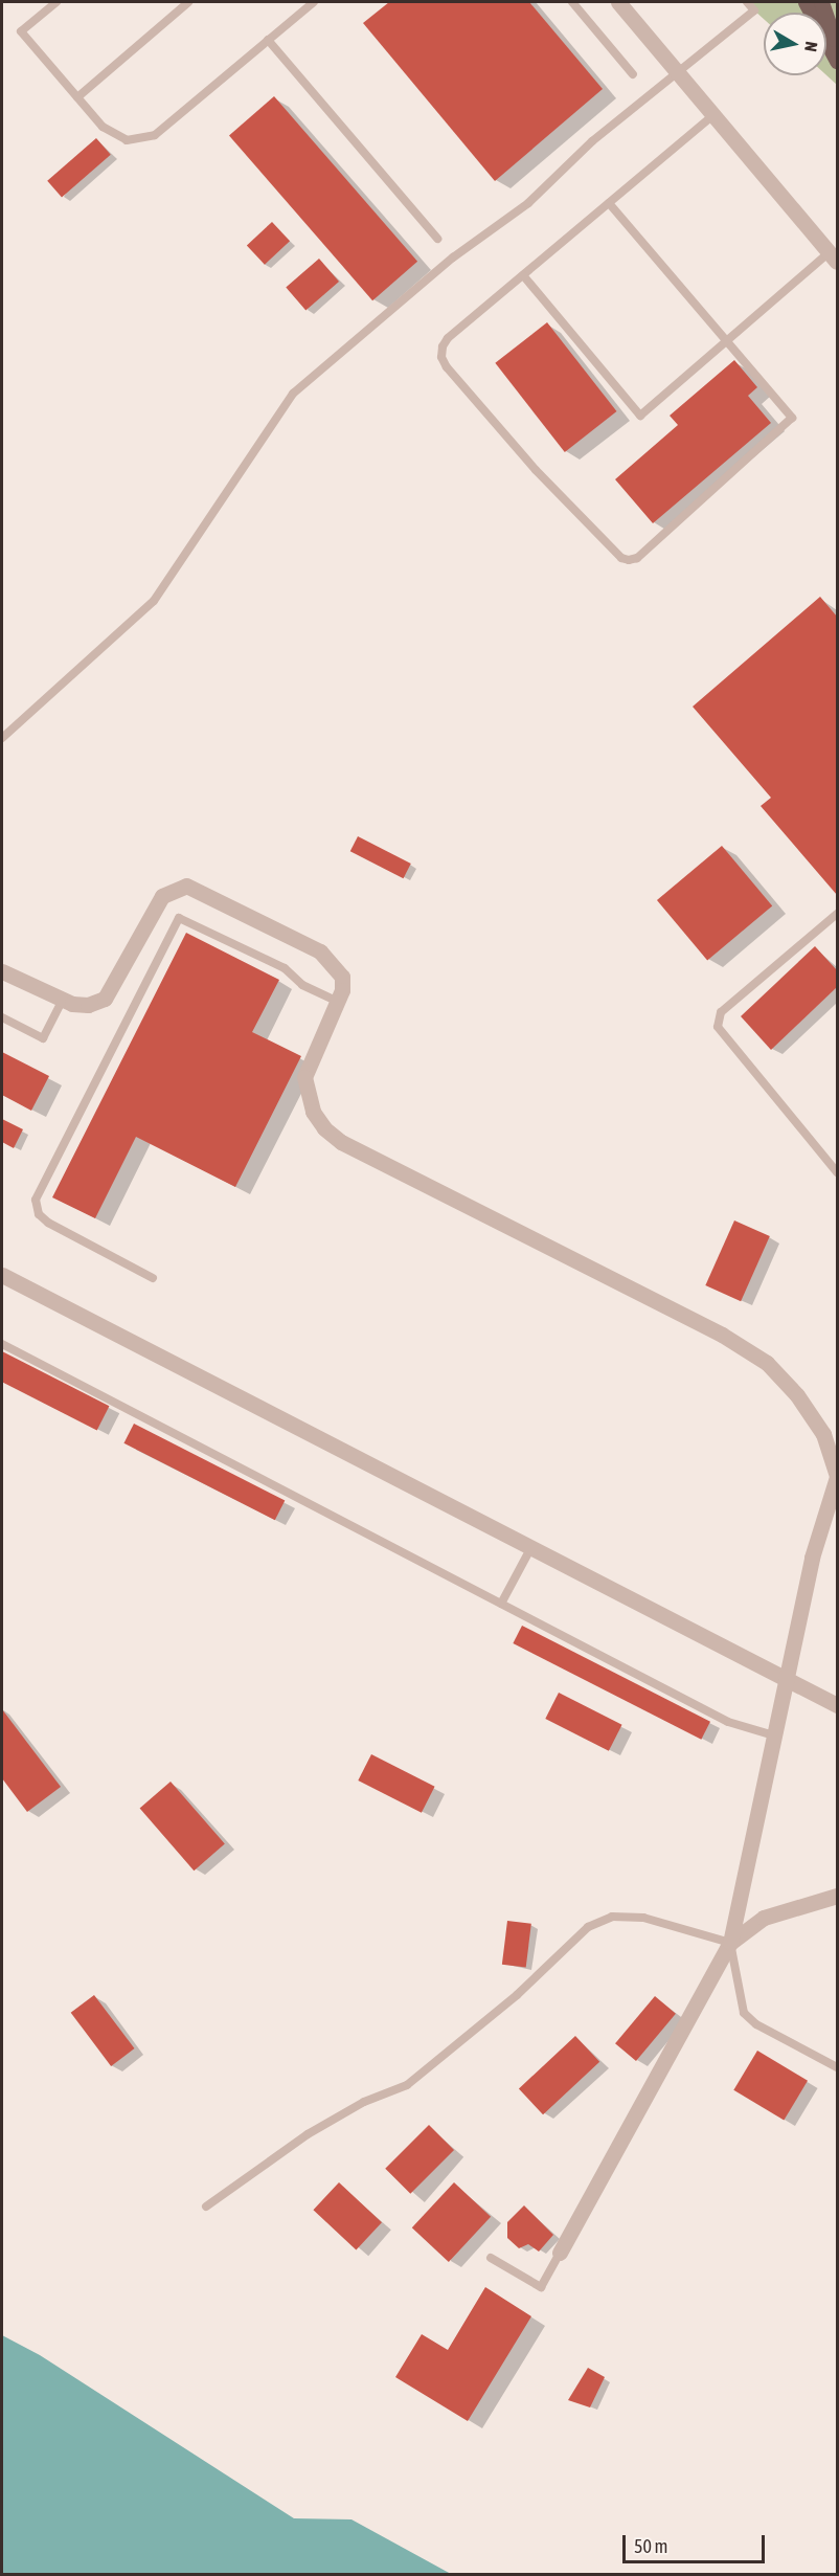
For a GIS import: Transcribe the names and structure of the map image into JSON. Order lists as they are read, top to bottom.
{
  "scale_bar": "50 m",
  "north": "right"
}
